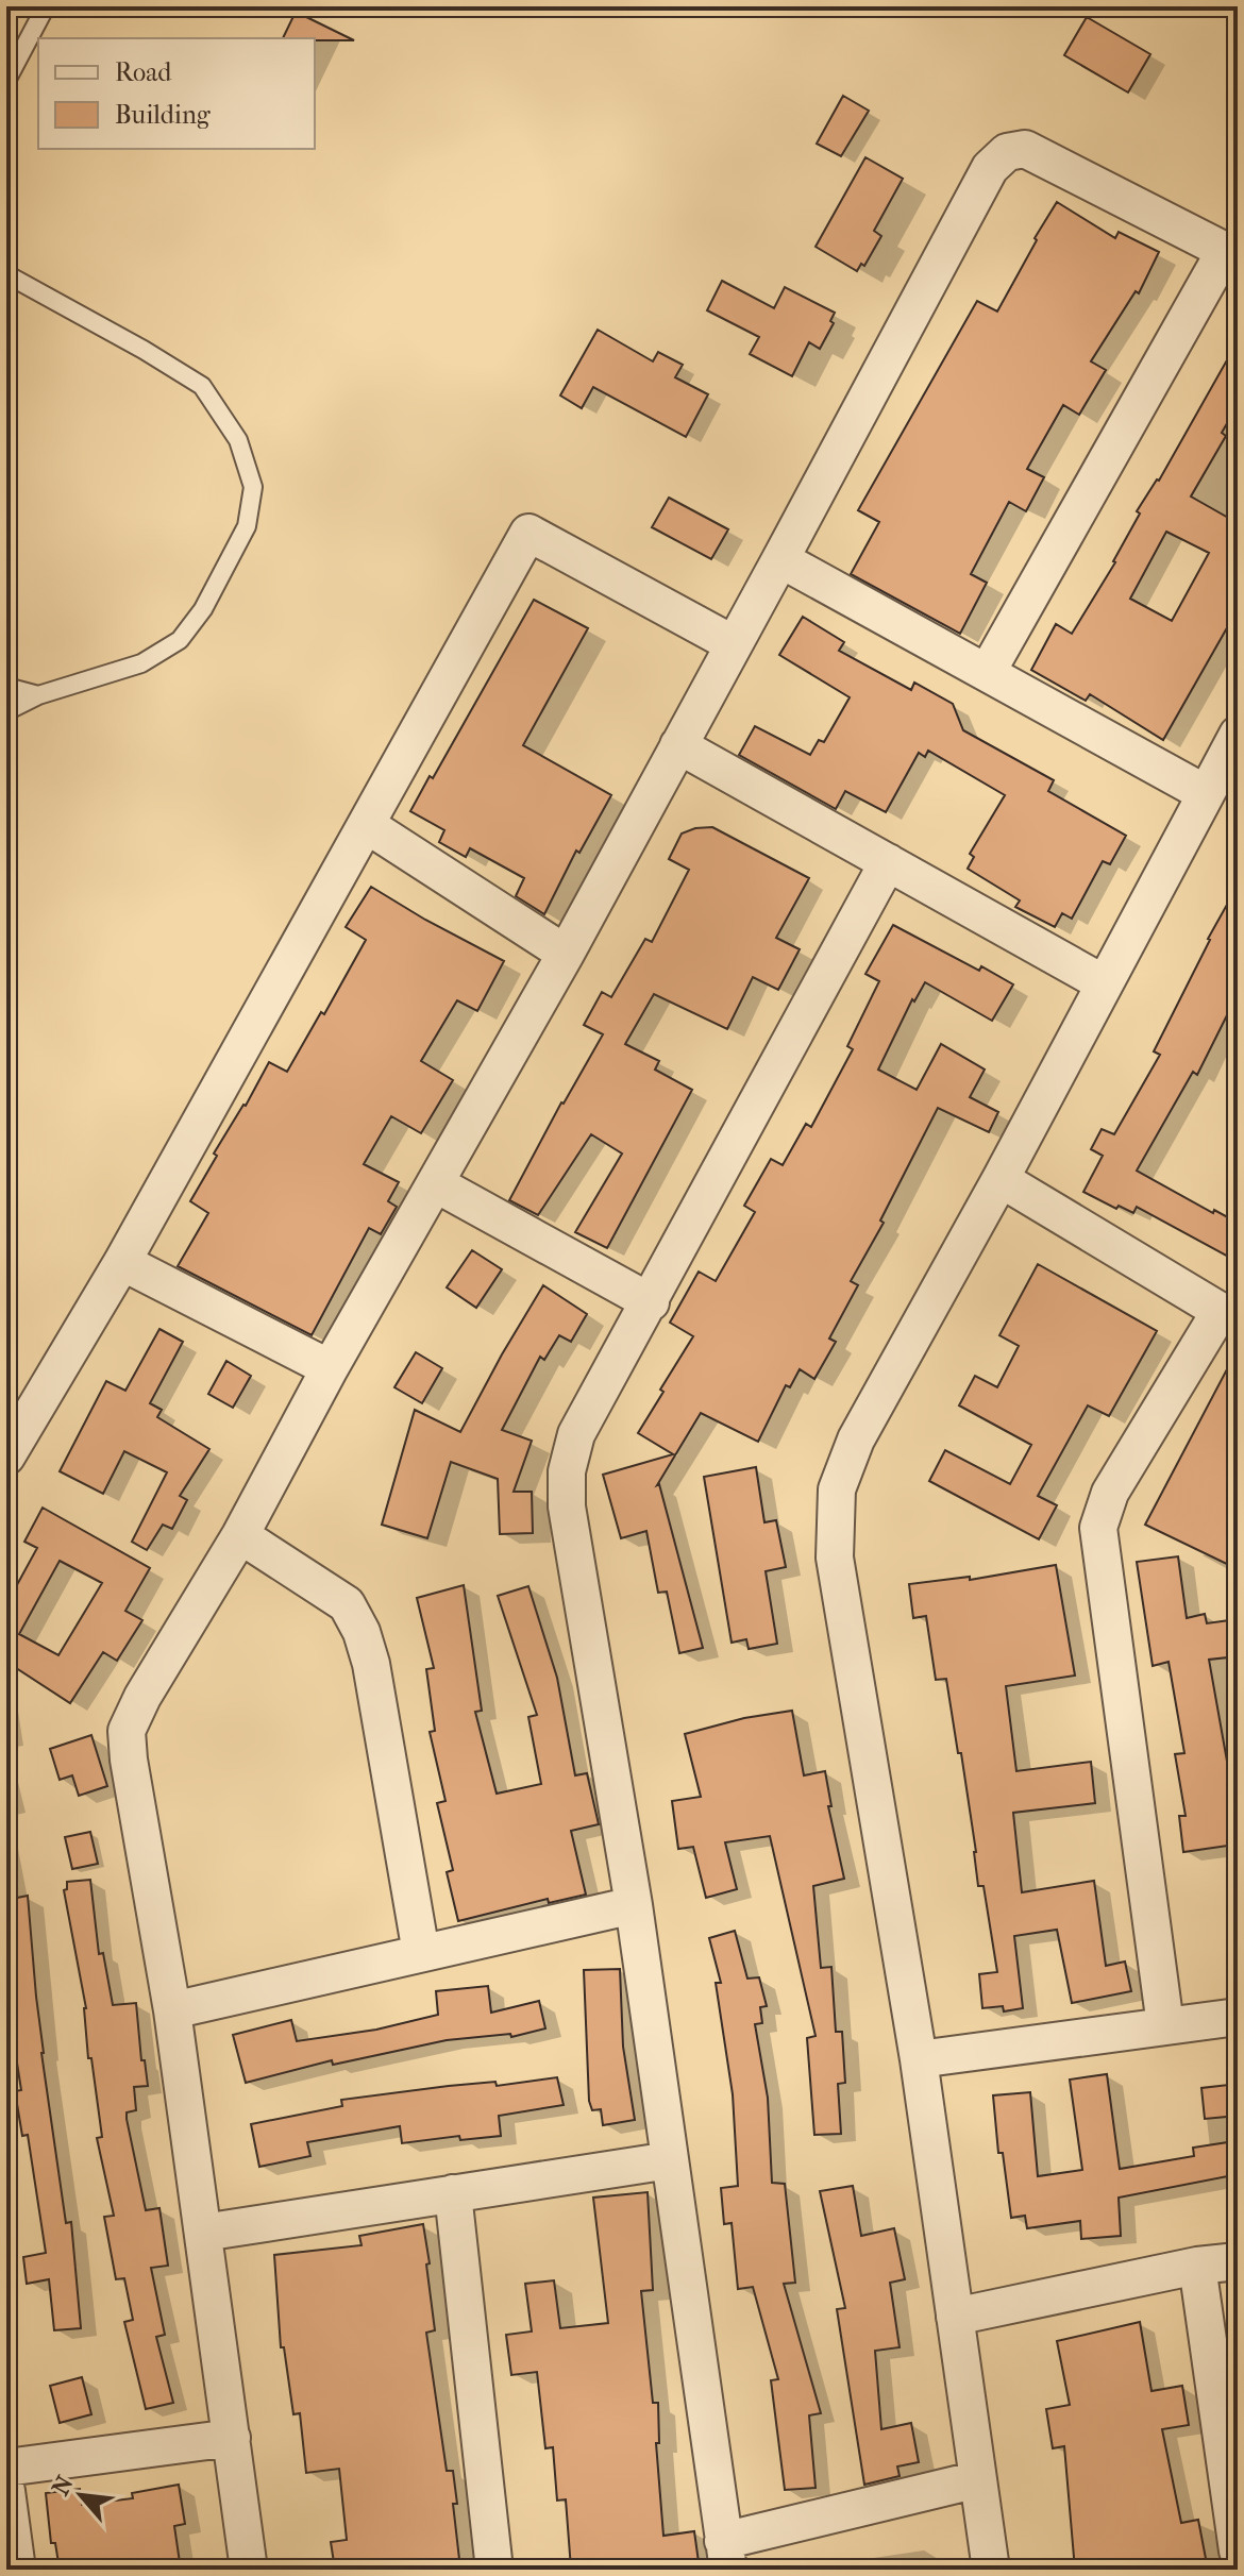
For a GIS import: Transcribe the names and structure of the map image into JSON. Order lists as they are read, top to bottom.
{
  "legend": ["Road", "Building"],
  "north": "top left"
}
